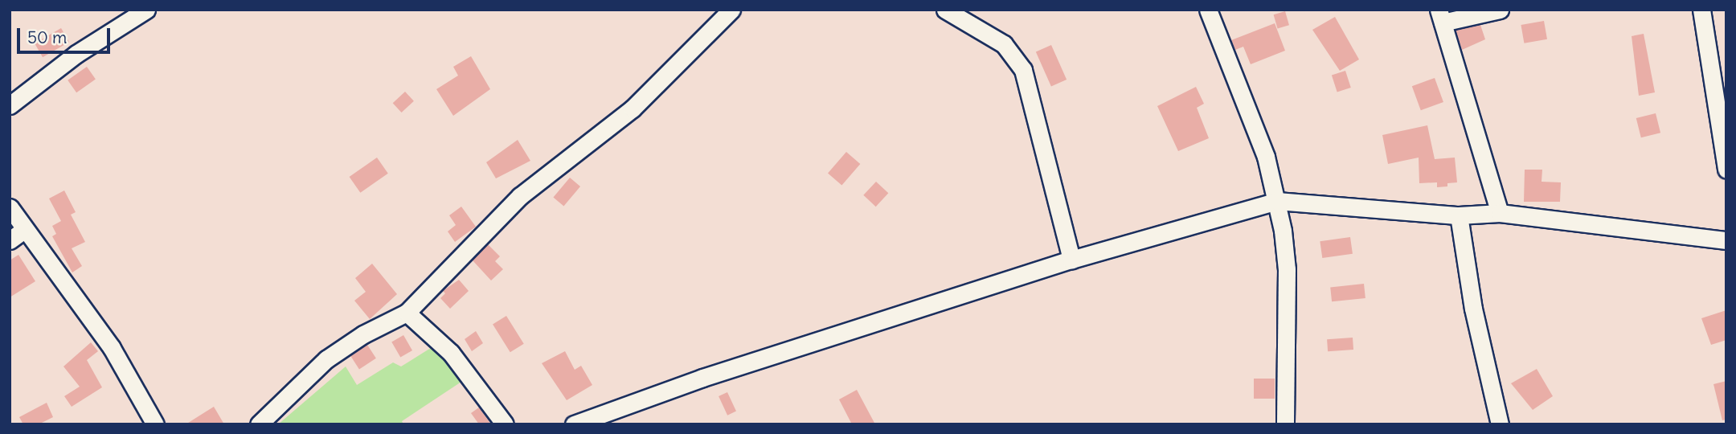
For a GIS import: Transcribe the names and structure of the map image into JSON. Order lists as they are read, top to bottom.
{
  "scale_bar": "50 m"
}
